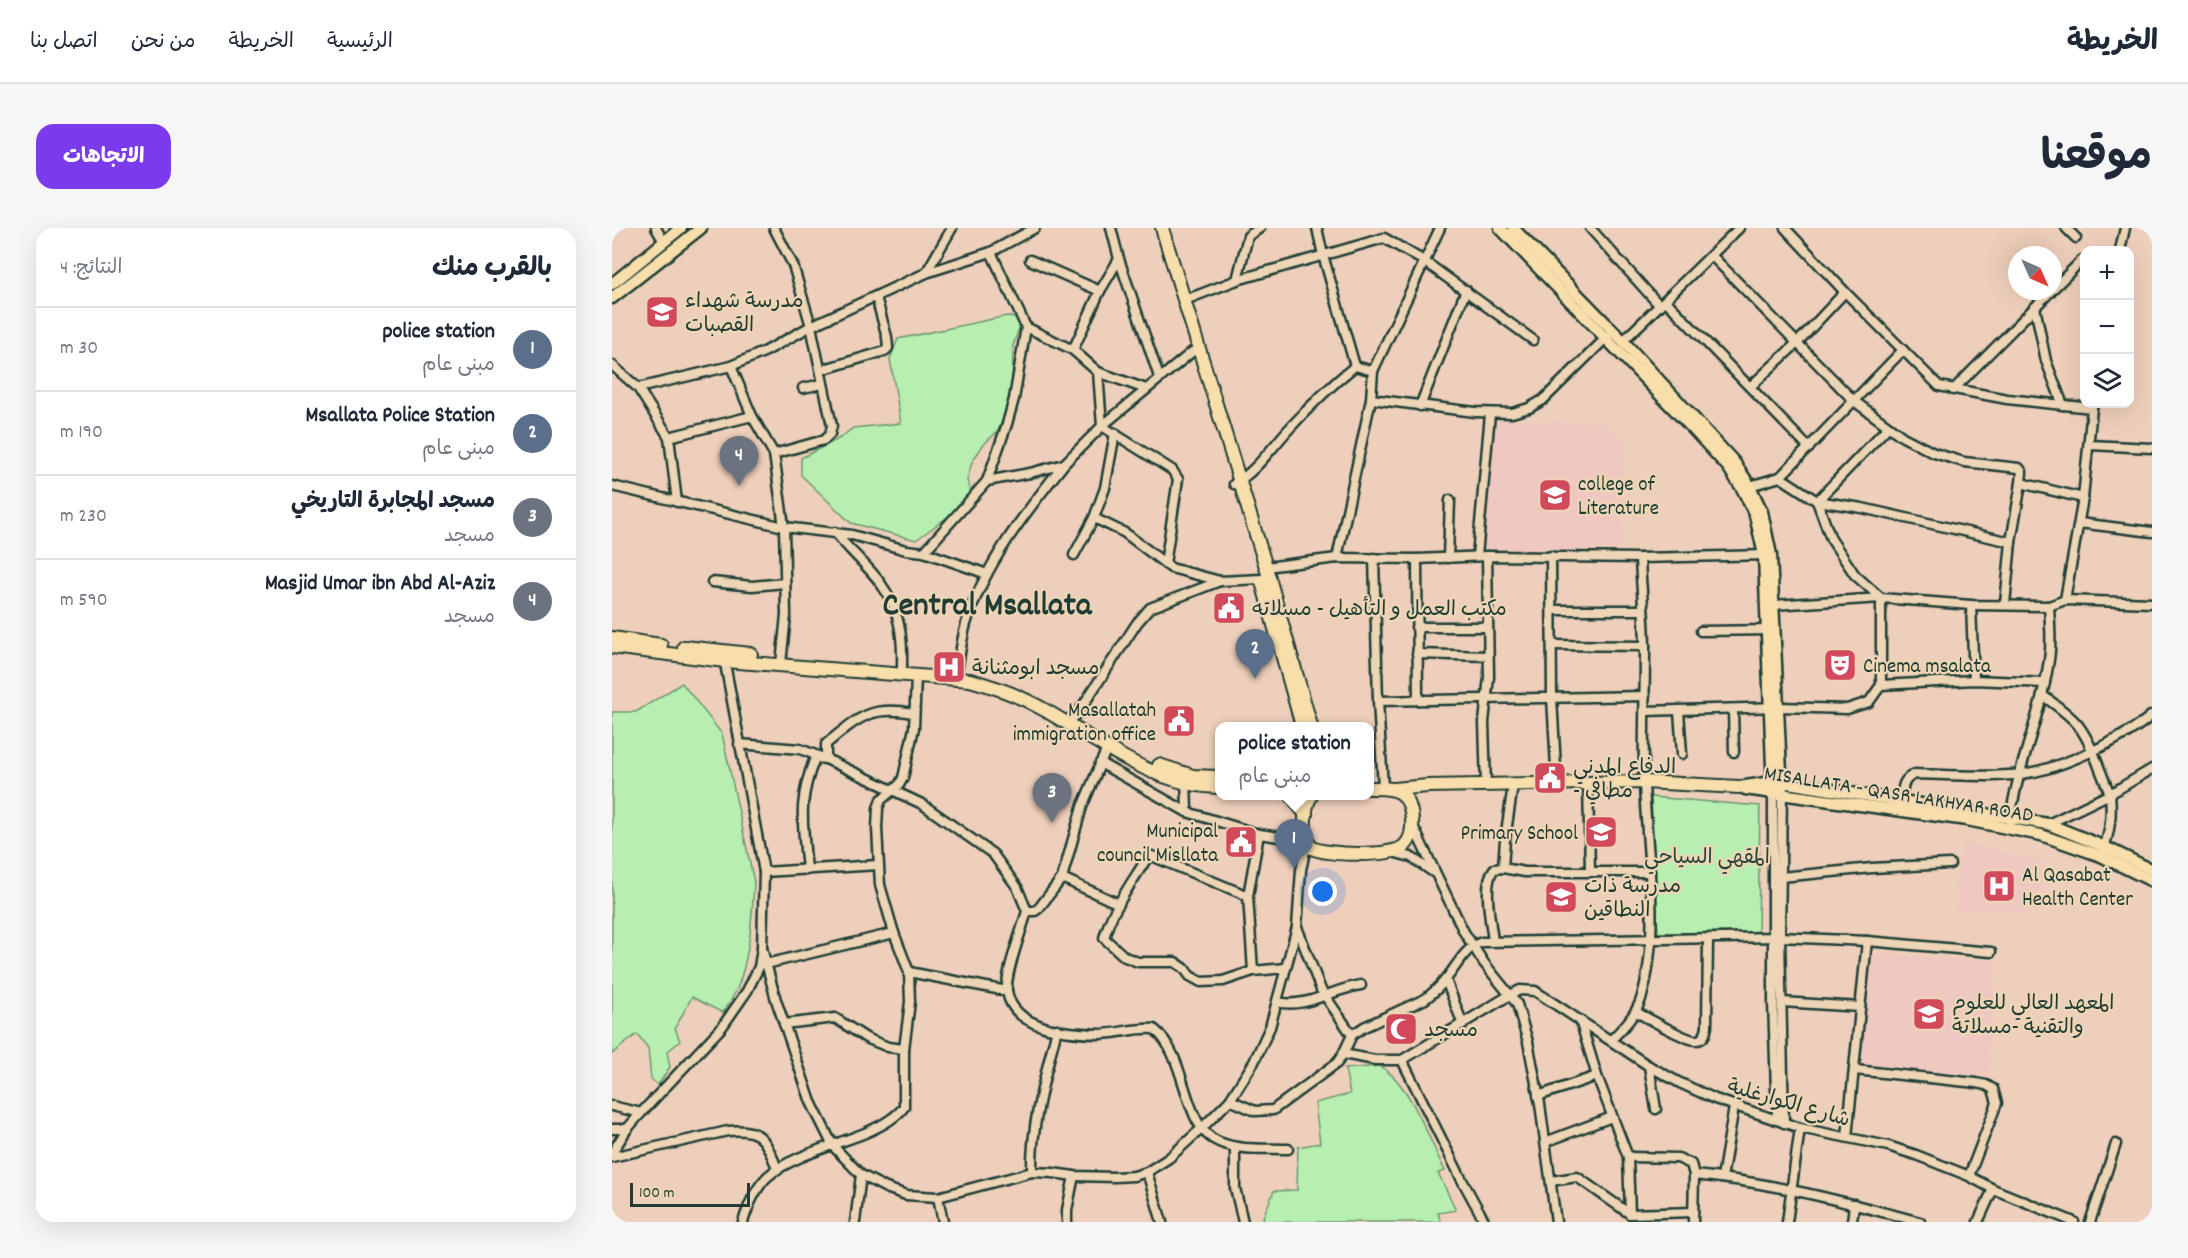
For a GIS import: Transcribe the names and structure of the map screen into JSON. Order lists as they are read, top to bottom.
{
  "streets": {
    "main road": ["MISALLATA - QASR LAKHYAR ROAD"],
    "street": ["شارع الكوارغلية"]
  },
  "districts": ["Central Msallata"],
  "parks": ["المقهي السياحي"],
  "places": {
    "school or university": [
      "مدرسة شهداء القصبات",
      "college of Literature",
      "Primary School",
      "مدرسة ذات النطاقين",
      "المعهد العالي للعلوم والتقنية -مسلاتة"
    ],
    "public building": [
      "مكتب العمل و التأهيل - مسلاته",
      "Masallatah immigration office",
      "الدفاع المدني - مطافي",
      "Municipal council Misllata"
    ],
    "theatre": ["Cinema msalata"],
    "hospital": ["مسجد ابومثنانة", "Al Qasabat Health Center"],
    "mosque": ["مسجد"]
  },
  "scale_bar": "100 m",
  "north": "bottom right",
  "page": {
    "header": "الخريطة",
    "nav": [
      "الرئيسية",
      "الخريطة",
      "من نحن",
      "اتصل بنا"
    ],
    "title": "موقعنا",
    "buttons": "الاتجاهات",
    "heading": ["بالقرب منك", "النتائج: 4"],
    "map_buttons": ["+", "−"],
    "list": [
      {
        "mark": "1",
        "name": "police station",
        "note": "مبنى عام",
        "value": "30 m"
      },
      {
        "mark": "2",
        "name": "Msallata Police Station",
        "note": "مبنى عام",
        "value": "190 m"
      },
      {
        "mark": "3",
        "name": "مسجد المجابرة التاريخي",
        "note": "مسجد",
        "value": "230 m"
      },
      {
        "mark": "4",
        "name": "Masjid Umar ibn Abd Al-Aziz",
        "note": "مسجد",
        "value": "590 m"
      }
    ],
    "pins": [
      "4",
      "2",
      "3",
      "1"
    ],
    "popup": ["police station", "مبنى عام"],
    "scale": "100 m"
  }
}
